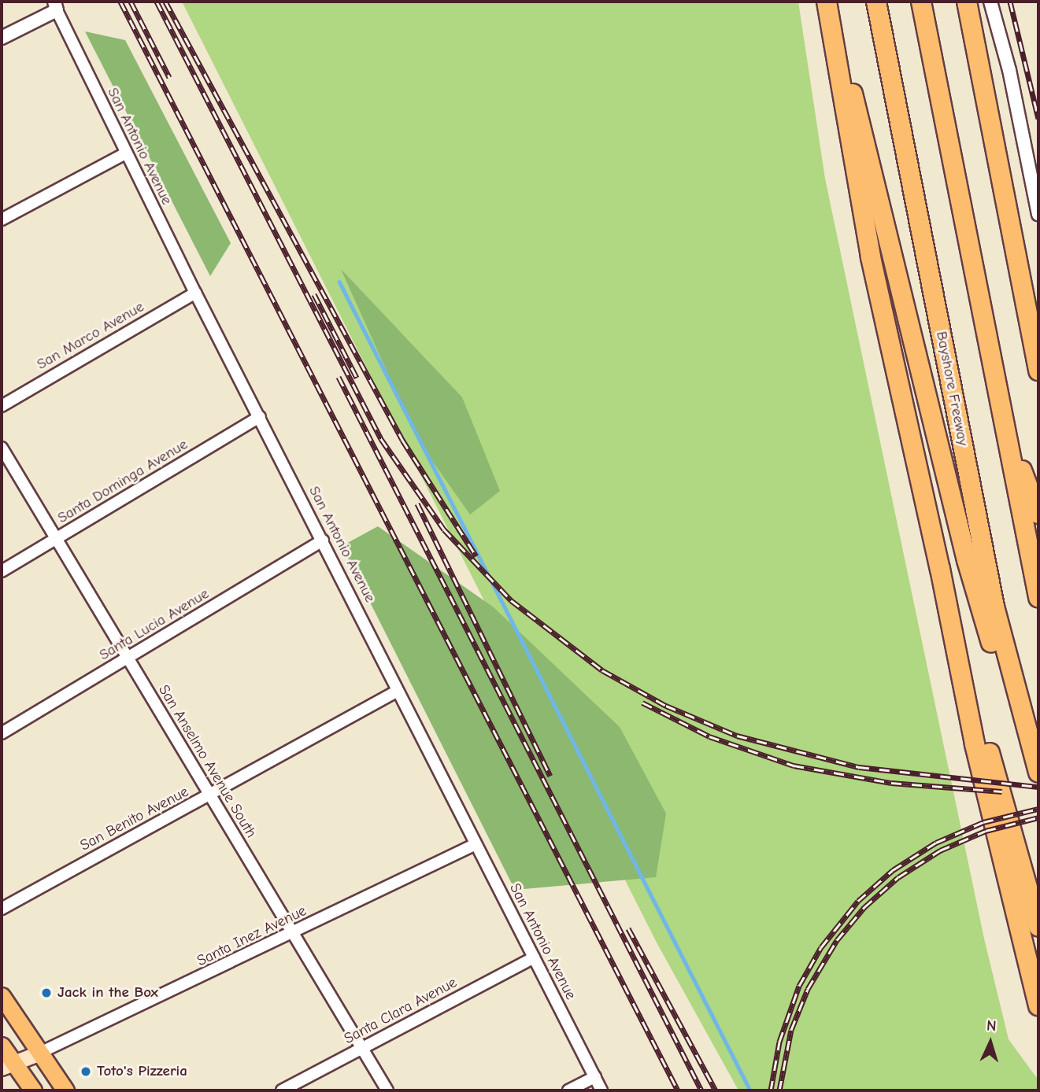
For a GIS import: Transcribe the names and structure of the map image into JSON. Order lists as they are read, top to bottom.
{
  "streets": {
    "highway": ["Bayshore Freeway"],
    "street": [
      "San Antonio Avenue",
      "San Marco Avenue",
      "Santa Dominga Avenue",
      "Santa Lucia Avenue",
      "San Anselmo Avenue South",
      "San Benito Avenue",
      "Santa Inez Avenue",
      "Santa Clara Avenue"
    ]
  },
  "crossings": [
    ["San Antonio Avenue", "San Marco Avenue"],
    ["San Antonio Avenue", "Santa Dominga Avenue"],
    ["San Antonio Avenue", "Santa Lucia Avenue"],
    ["San Antonio Avenue", "San Benito Avenue"],
    ["San Antonio Avenue", "Santa Inez Avenue"],
    ["San Antonio Avenue", "Santa Clara Avenue"],
    ["Santa Dominga Avenue", "San Anselmo Avenue South"],
    ["Santa Lucia Avenue", "San Anselmo Avenue South"],
    ["San Anselmo Avenue South", "San Benito Avenue"],
    ["San Anselmo Avenue South", "Santa Inez Avenue"],
    ["San Anselmo Avenue South", "Santa Clara Avenue"]
  ],
  "places": ["Jack in the Box", "Toto's Pizzeria"],
  "north": "top"
}
